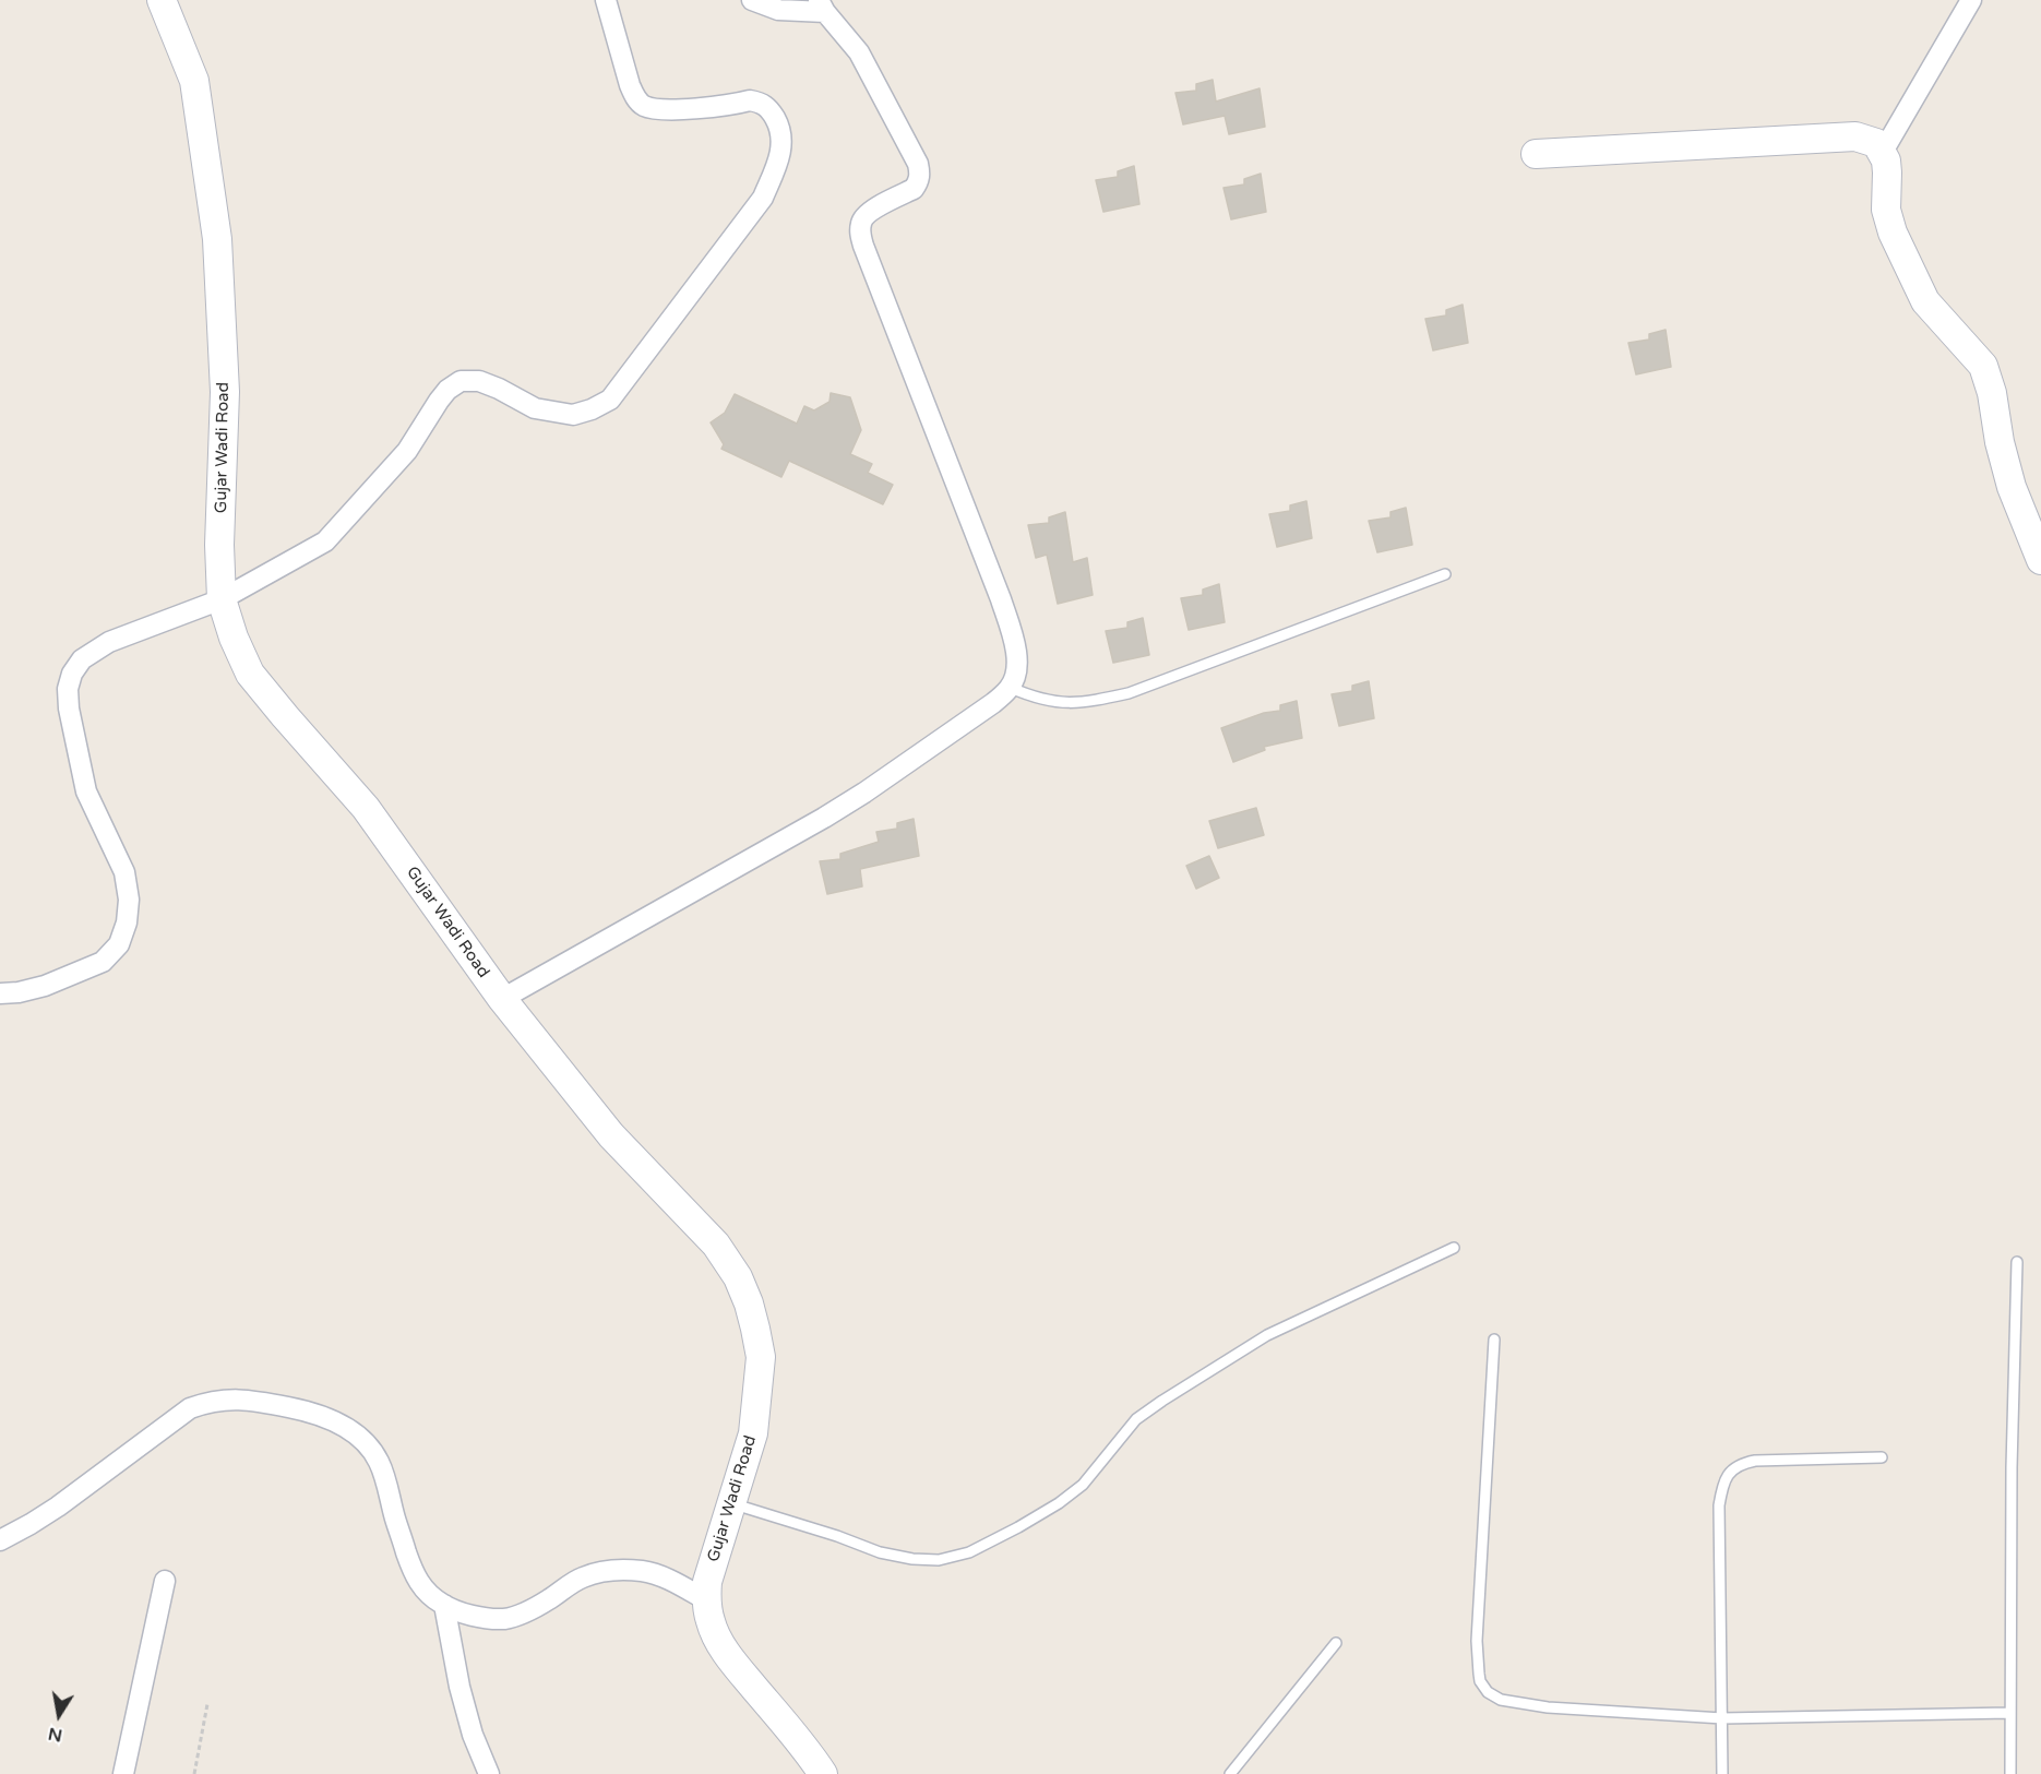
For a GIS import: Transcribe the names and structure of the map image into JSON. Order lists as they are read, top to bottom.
{
  "streets": {
    "street": ["Gujar Wadi Road"]
  },
  "north": "bottom"
}
